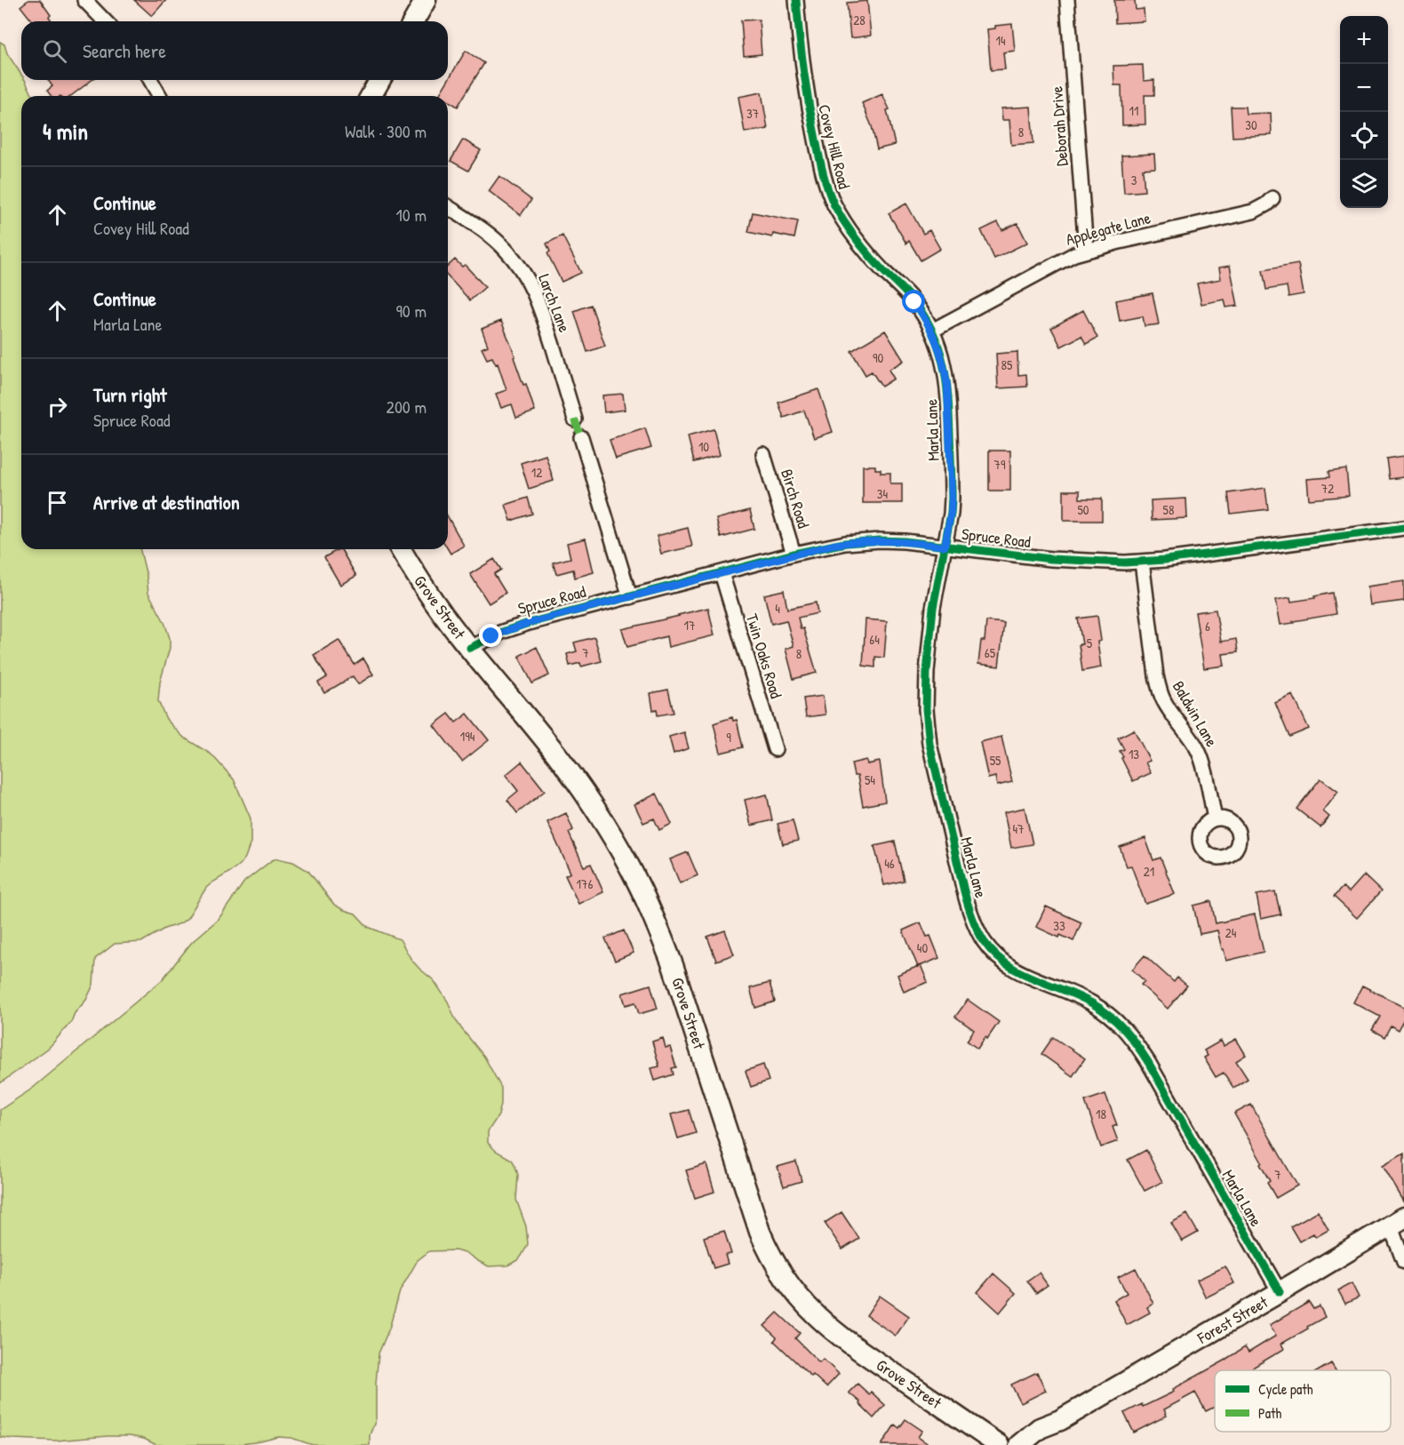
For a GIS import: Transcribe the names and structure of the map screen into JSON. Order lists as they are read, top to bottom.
{
  "streets": {
    "main road": ["Grove Street", "Forest Street"],
    "street": [
      "Deborah Drive",
      "Covey Hill Road",
      "Applegate Lane",
      "Larch Lane",
      "Marla Lane",
      "Birch Road",
      "Spruce Road",
      "Twin Oaks Road",
      "Baldwin Lane"
    ]
  },
  "crossings": [
    ["Deborah Drive", "Applegate Lane"],
    ["Covey Hill Road", "Applegate Lane"],
    ["Covey Hill Road", "Marla Lane"],
    ["Applegate Lane", "Marla Lane"],
    ["Marla Lane", "Spruce Road"],
    ["Marla Lane", "Forest Street"],
    ["Birch Road", "Spruce Road"],
    ["Spruce Road", "Grove Street"],
    ["Spruce Road", "Twin Oaks Road"],
    ["Spruce Road", "Baldwin Lane"]
  ],
  "house_numbers": [
    "28",
    "14",
    "11",
    "37",
    "30",
    "8",
    "3",
    "90",
    "85",
    "10",
    "79",
    "12",
    "72",
    "34",
    "50",
    "58",
    "4",
    "17",
    "6",
    "64",
    "5",
    "7",
    "65",
    "8",
    "194",
    "9",
    "13",
    "55",
    "54",
    "47",
    "46",
    "21",
    "176",
    "33",
    "24",
    "40",
    "18",
    "7"
  ],
  "legend": ["Cycle path", "Path"],
  "page": {
    "map_buttons": ["+", "−"],
    "search": "Search here",
    "heading": ["4 min", "Walk · 300 m"],
    "list": [
      ["Continue", "Covey Hill Road", "10 m"],
      ["Continue", "Marla Lane", "90 m"],
      ["Turn right", "Spruce Road", "200 m"],
      "Arrive at destination"
    ]
  }
}
